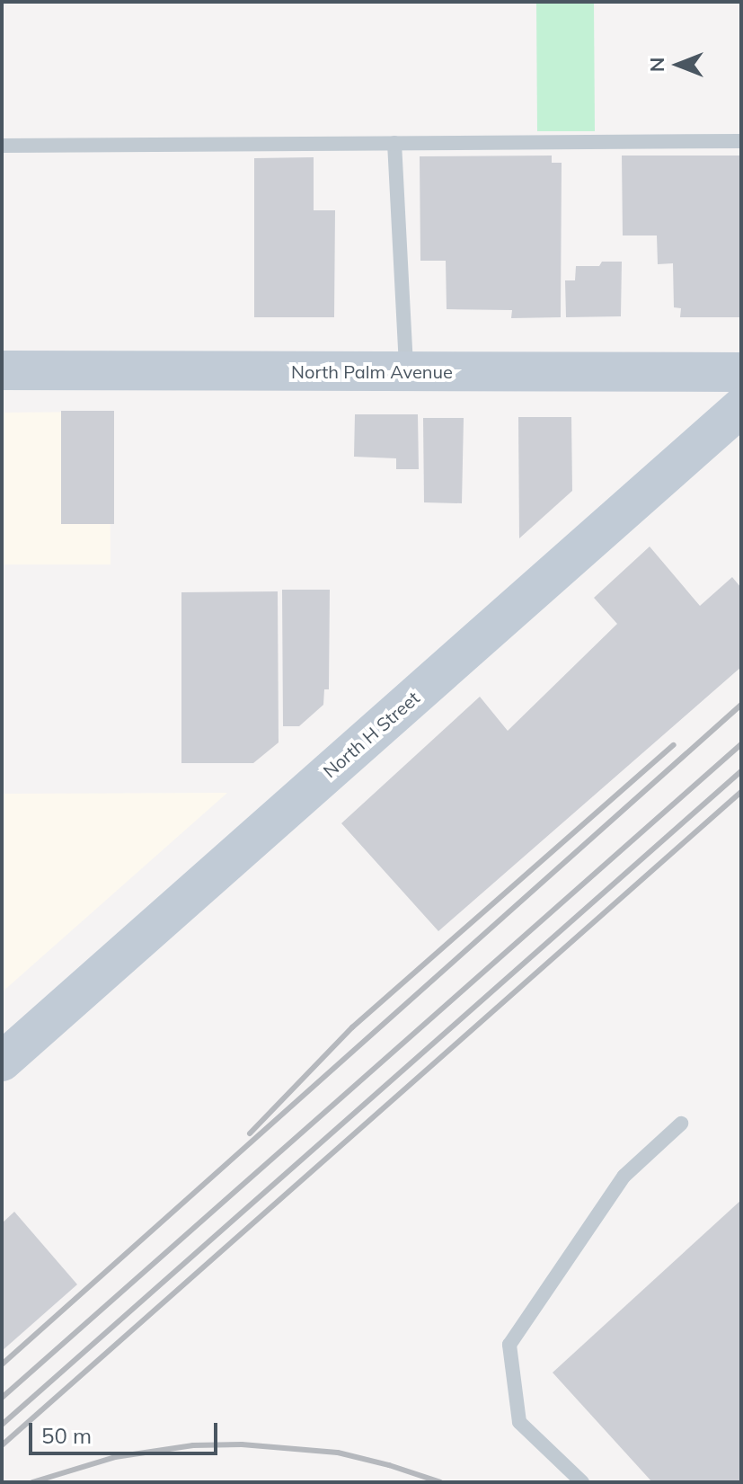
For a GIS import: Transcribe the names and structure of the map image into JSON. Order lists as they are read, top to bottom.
{
  "streets": {
    "main road": ["North Palm Avenue", "North H Street"]
  },
  "scale_bar": "50 m",
  "north": "left"
}
